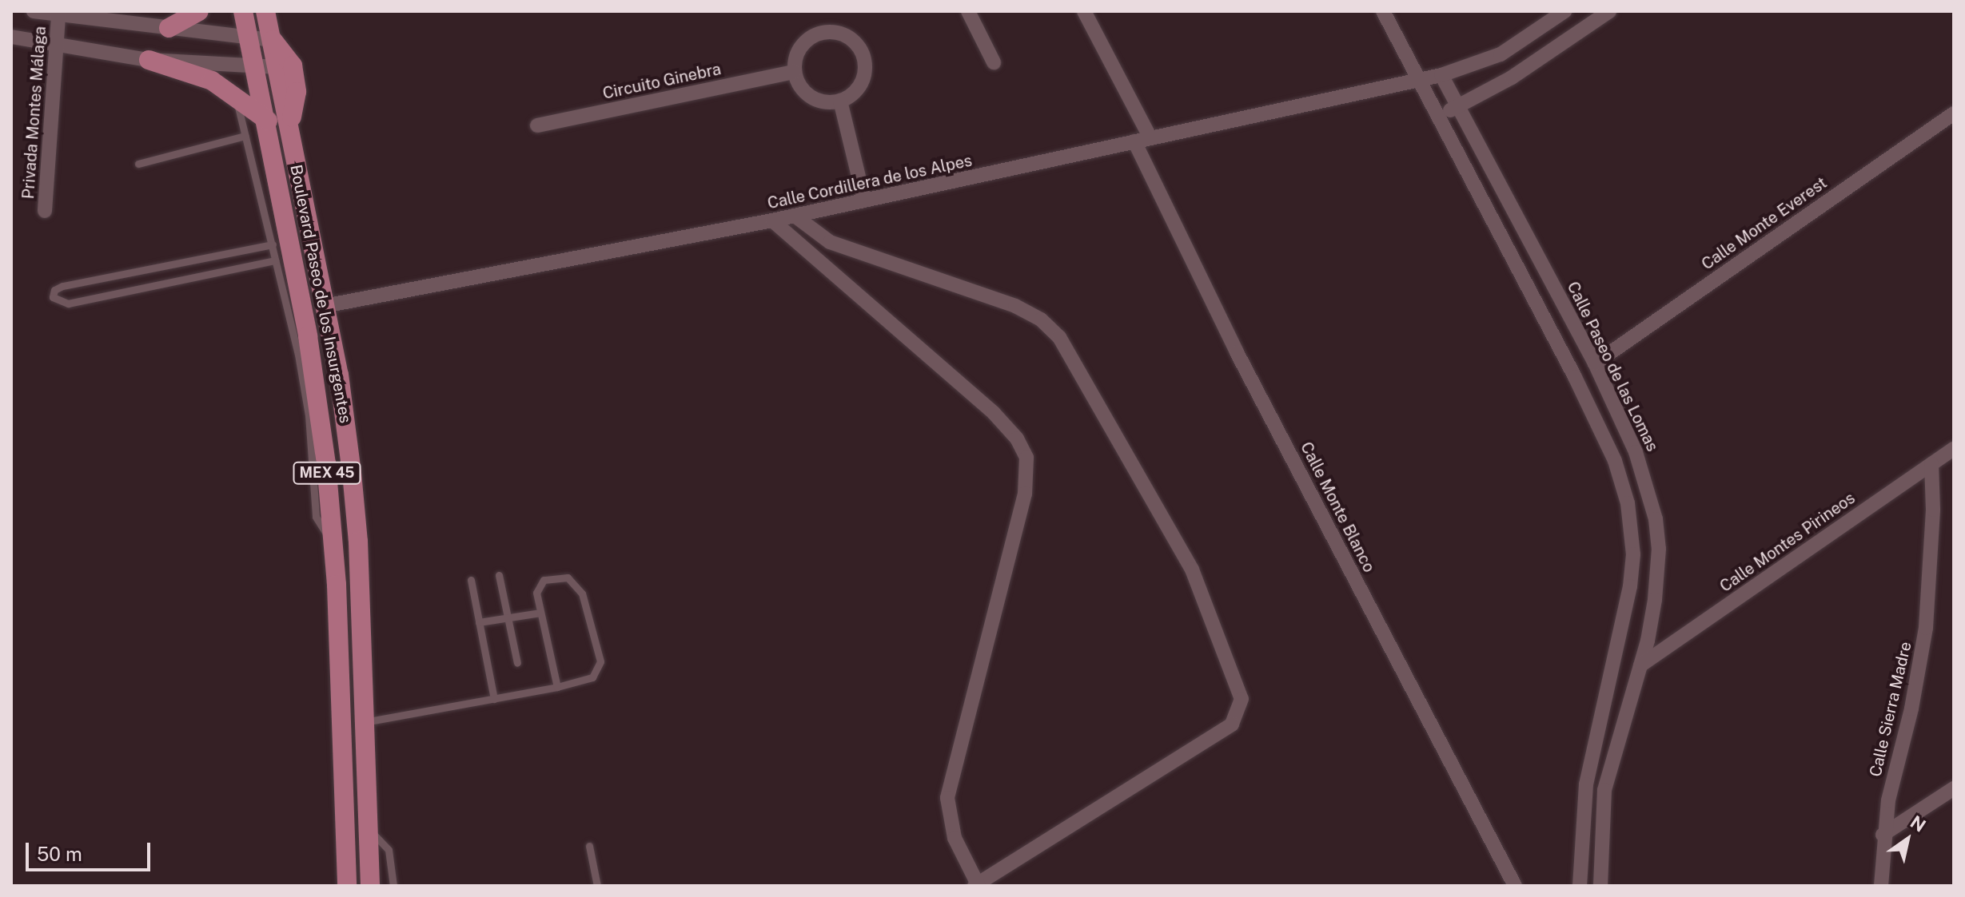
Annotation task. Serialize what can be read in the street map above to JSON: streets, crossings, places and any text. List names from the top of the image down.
{
  "streets": {
    "main road": ["Boulevard Paseo de los Insurgentes", "MEX 45"],
    "street": [
      "Circuito Ginebra",
      "Privada Montes Málaga",
      "Calle Cordillera de los Alpes",
      "Calle Monte Everest",
      "Calle Paseo de las Lomas",
      "Calle Monte Blanco",
      "Calle Montes Pirineos",
      "Calle Sierra Madre"
    ]
  },
  "crossings": [
    ["Calle Cordillera de los Alpes", "Boulevard Paseo de los Insurgentes"],
    ["Calle Cordillera de los Alpes", "Calle Monte Blanco"],
    ["Calle Monte Everest", "Calle Paseo de las Lomas"],
    ["Calle Paseo de las Lomas", "Calle Montes Pirineos"],
    ["Calle Montes Pirineos", "Calle Sierra Madre"]
  ],
  "scale_bar": "50 m",
  "north": "top right"
}
